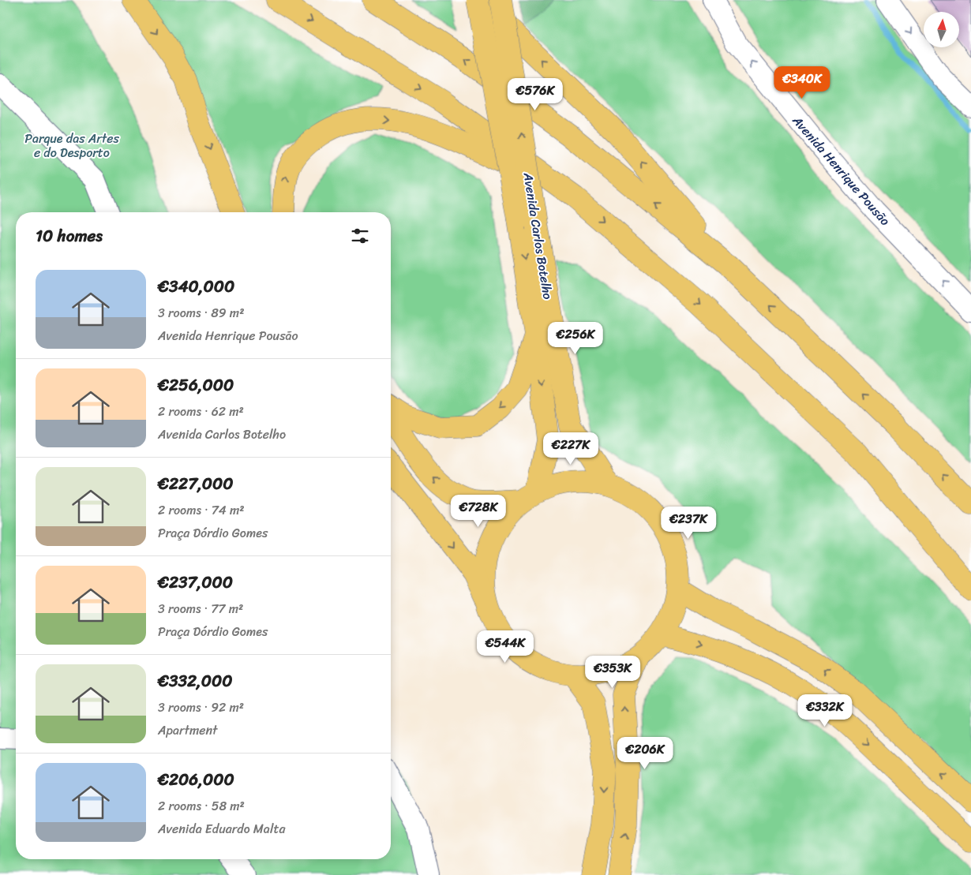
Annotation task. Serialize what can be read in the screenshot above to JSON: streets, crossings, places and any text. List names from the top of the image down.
{
  "streets": {
    "main road": ["Avenida Carlos Botelho"],
    "street": ["Avenida Henrique Pousão"]
  },
  "parks": ["Parque das Artes e do Desporto"],
  "north": "top",
  "page": {
    "price": [
      "€340K",
      "€576K",
      "€256K",
      "€227K",
      "€728K",
      "€237K",
      "€544K",
      "€353K",
      "€332K",
      "€206K"
    ],
    "heading": "10 homes",
    "list": [
      {
        "name": "€340,000",
        "note": "3 rooms · 89 m² · Avenida Henrique Pousão"
      },
      {
        "name": "€256,000",
        "note": "2 rooms · 62 m² · Avenida Carlos Botelho"
      },
      {
        "name": "€227,000",
        "note": "2 rooms · 74 m² · Praça Dórdio Gomes"
      },
      {
        "name": "€237,000",
        "note": "3 rooms · 77 m² · Praça Dórdio Gomes"
      },
      {
        "name": "€332,000",
        "note": "3 rooms · 92 m² · Apartment"
      },
      {
        "name": "€206,000",
        "note": "2 rooms · 58 m² · Avenida Eduardo Malta"
      }
    ]
  }
}
